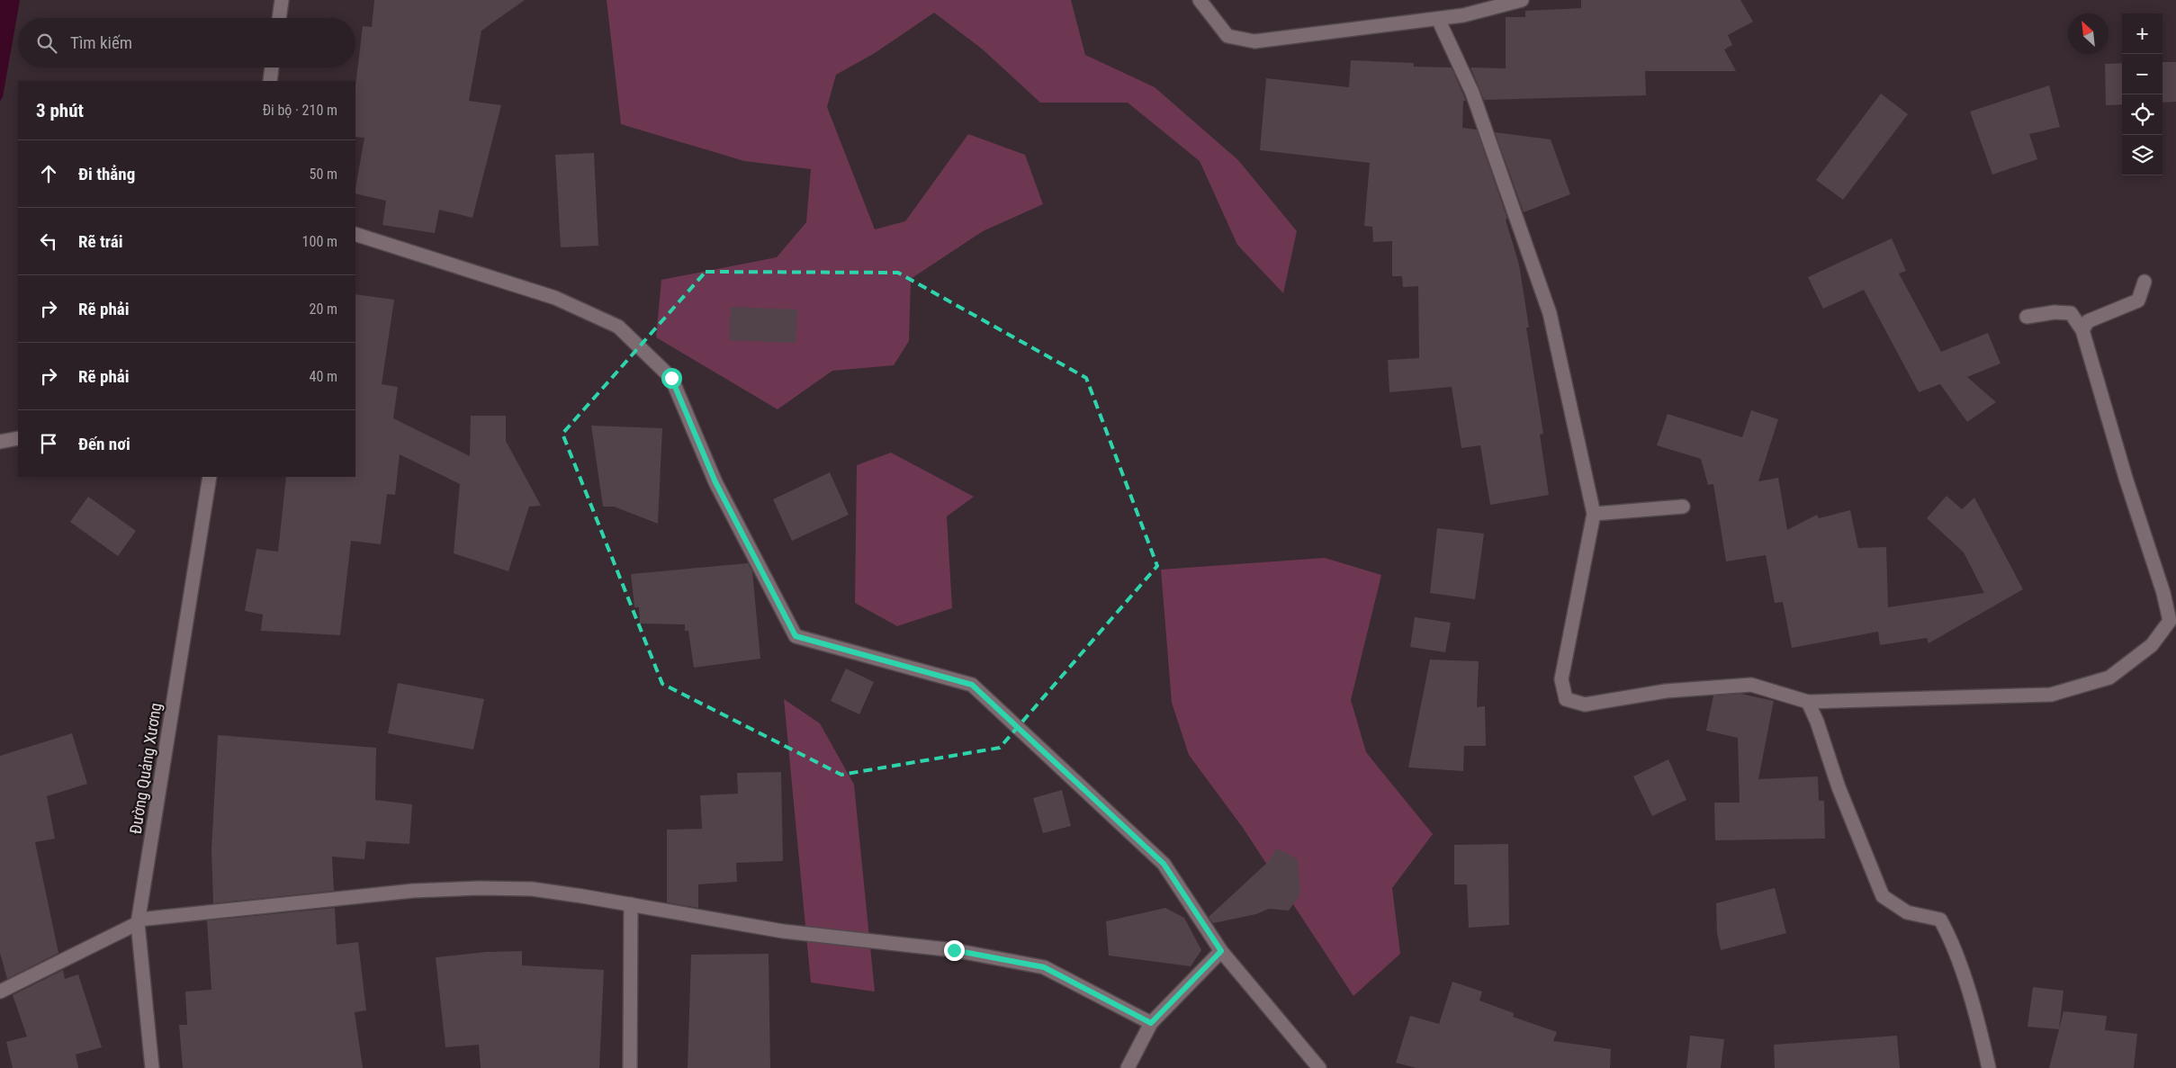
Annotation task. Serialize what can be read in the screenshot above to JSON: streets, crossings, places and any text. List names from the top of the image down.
{
  "streets": {
    "street": ["Đường Quảng Xương"]
  },
  "north": "top left",
  "page": {
    "map_buttons": ["+", "−"],
    "search": "Tìm kiếm",
    "heading": ["3 phút", "Đi bộ · 210 m"],
    "list": [
      ["Đi thẳng", "50 m"],
      ["Rẽ trái", "100 m"],
      ["Rẽ phải", "20 m"],
      ["Rẽ phải", "40 m"],
      "Đến nơi"
    ]
  }
}
